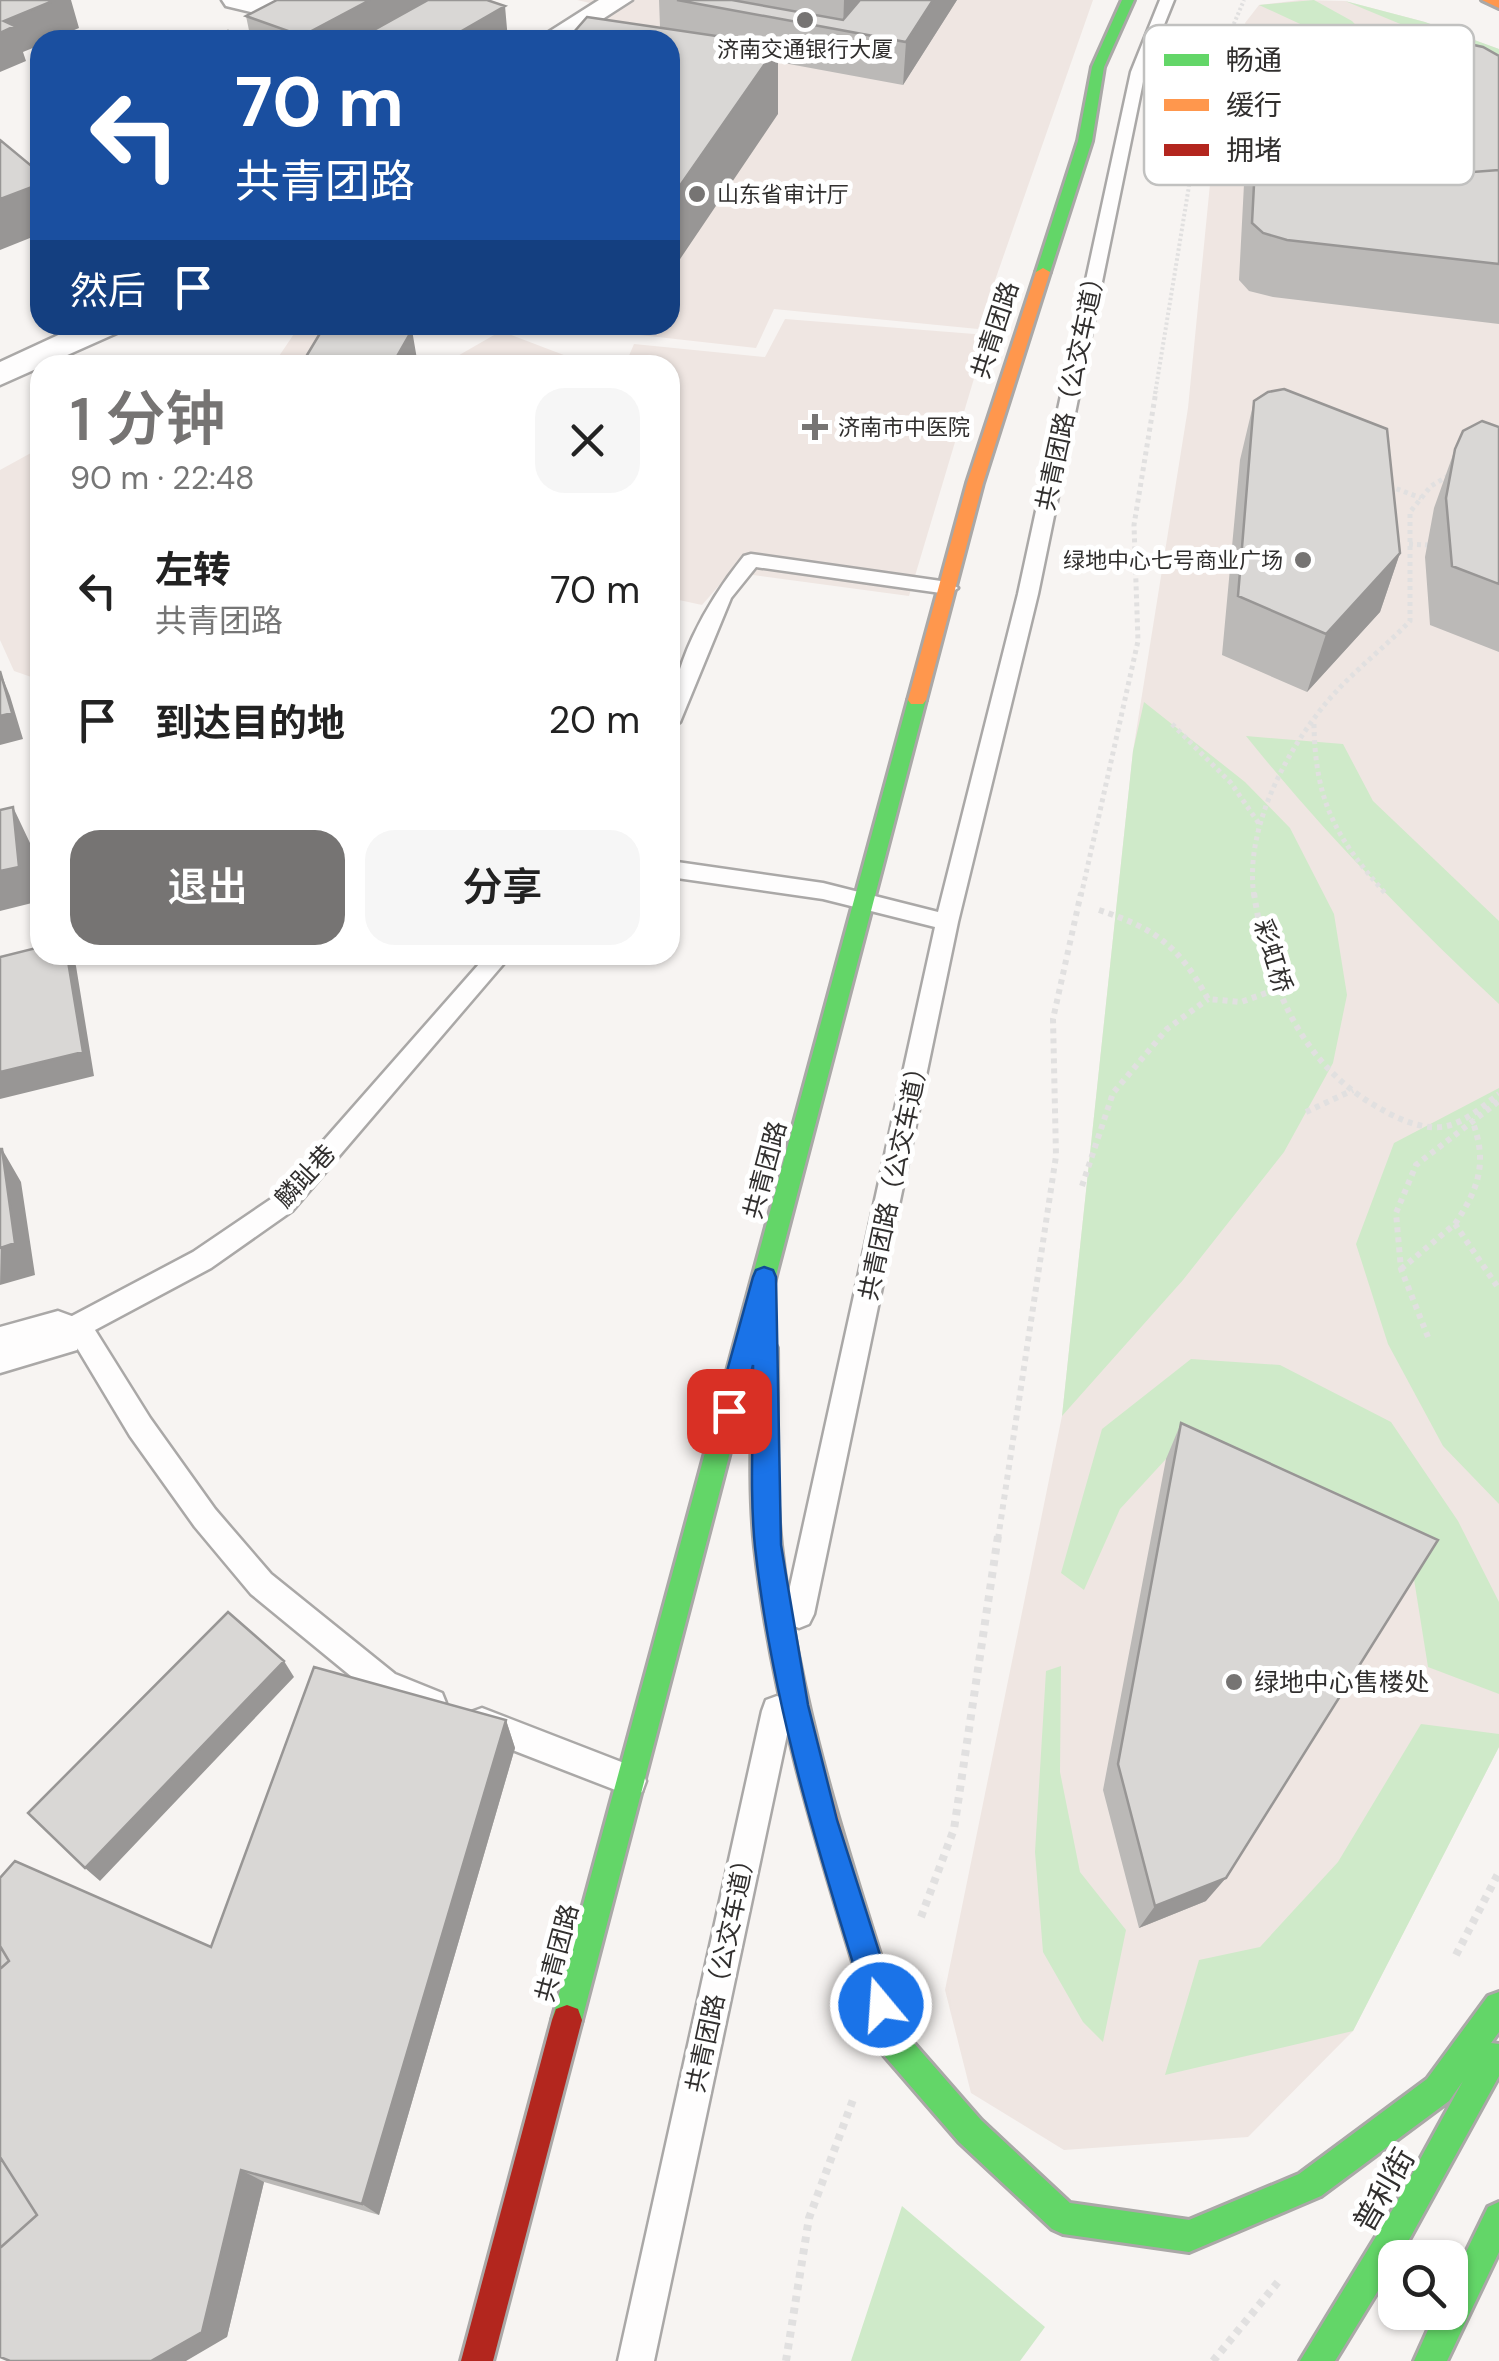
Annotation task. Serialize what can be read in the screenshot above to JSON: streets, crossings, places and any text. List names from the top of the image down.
{
  "streets": {
    "main road": ["共青团路", "普利街"],
    "lane": ["共青团路（公交车道）", "麟趾巷"],
    "path": ["彩虹桥"]
  },
  "places": {
    "other": [
      "济南交通银行大厦",
      "山东省审计厅",
      "绿地中心七号商业广场",
      "绿地中心售楼处"
    ],
    "health": ["济南市中医院"]
  },
  "legend": ["畅通", "缓行", "拥堵"],
  "page": {
    "turn": ["70 m", "共青团路"],
    "then": "然后",
    "heading": ["1 分钟", "90 m · 22:48"],
    "list": [
      {
        "name": "左转",
        "note": "共青团路",
        "value": "70 m"
      },
      {
        "name": "到达目的地",
        "value": "20 m"
      }
    ],
    "buttons": ["退出", "分享"]
  }
}
